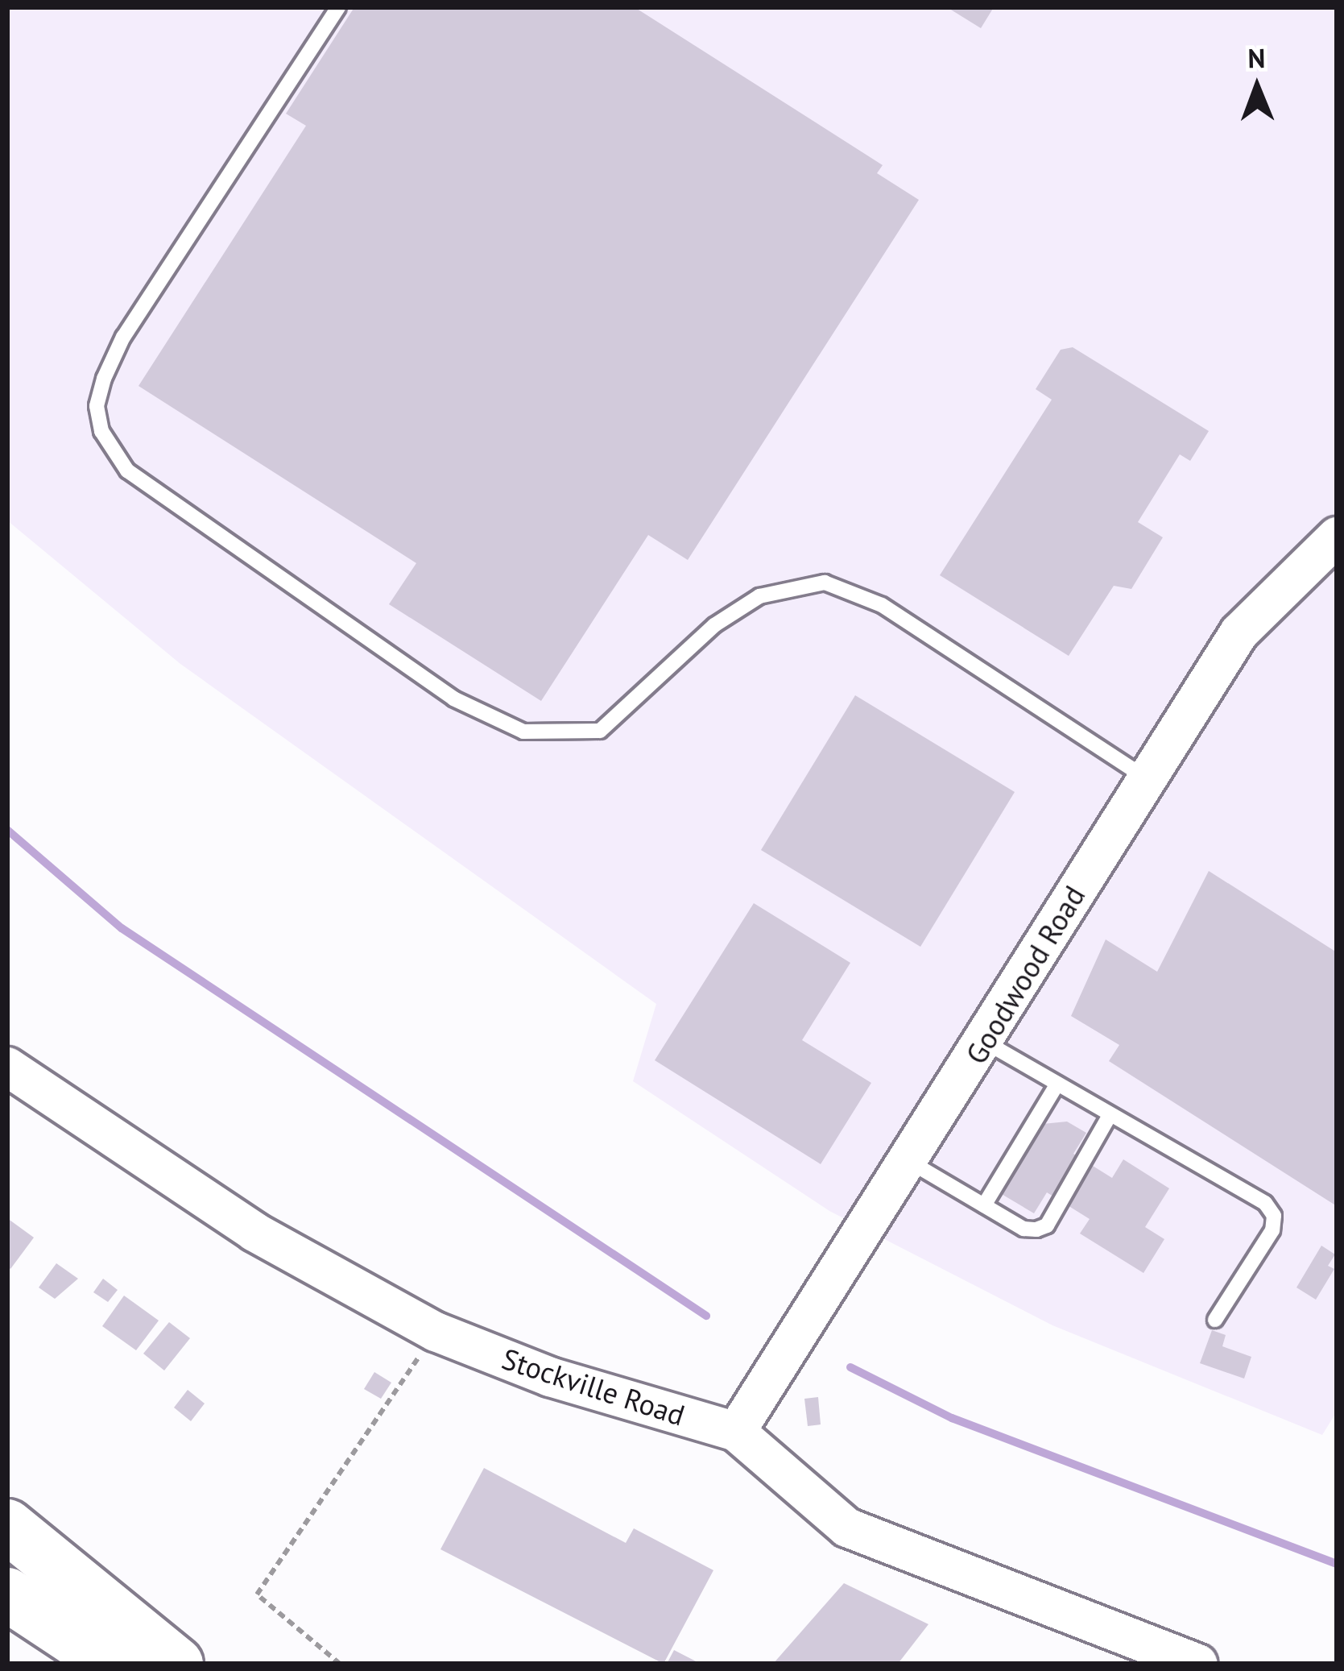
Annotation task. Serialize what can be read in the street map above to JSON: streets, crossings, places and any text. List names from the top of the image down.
{
  "streets": {
    "street": ["Goodwood Road", "Stockville Road"]
  },
  "crossings": [
    ["Goodwood Road", "Stockville Road"]
  ],
  "north": "top"
}
